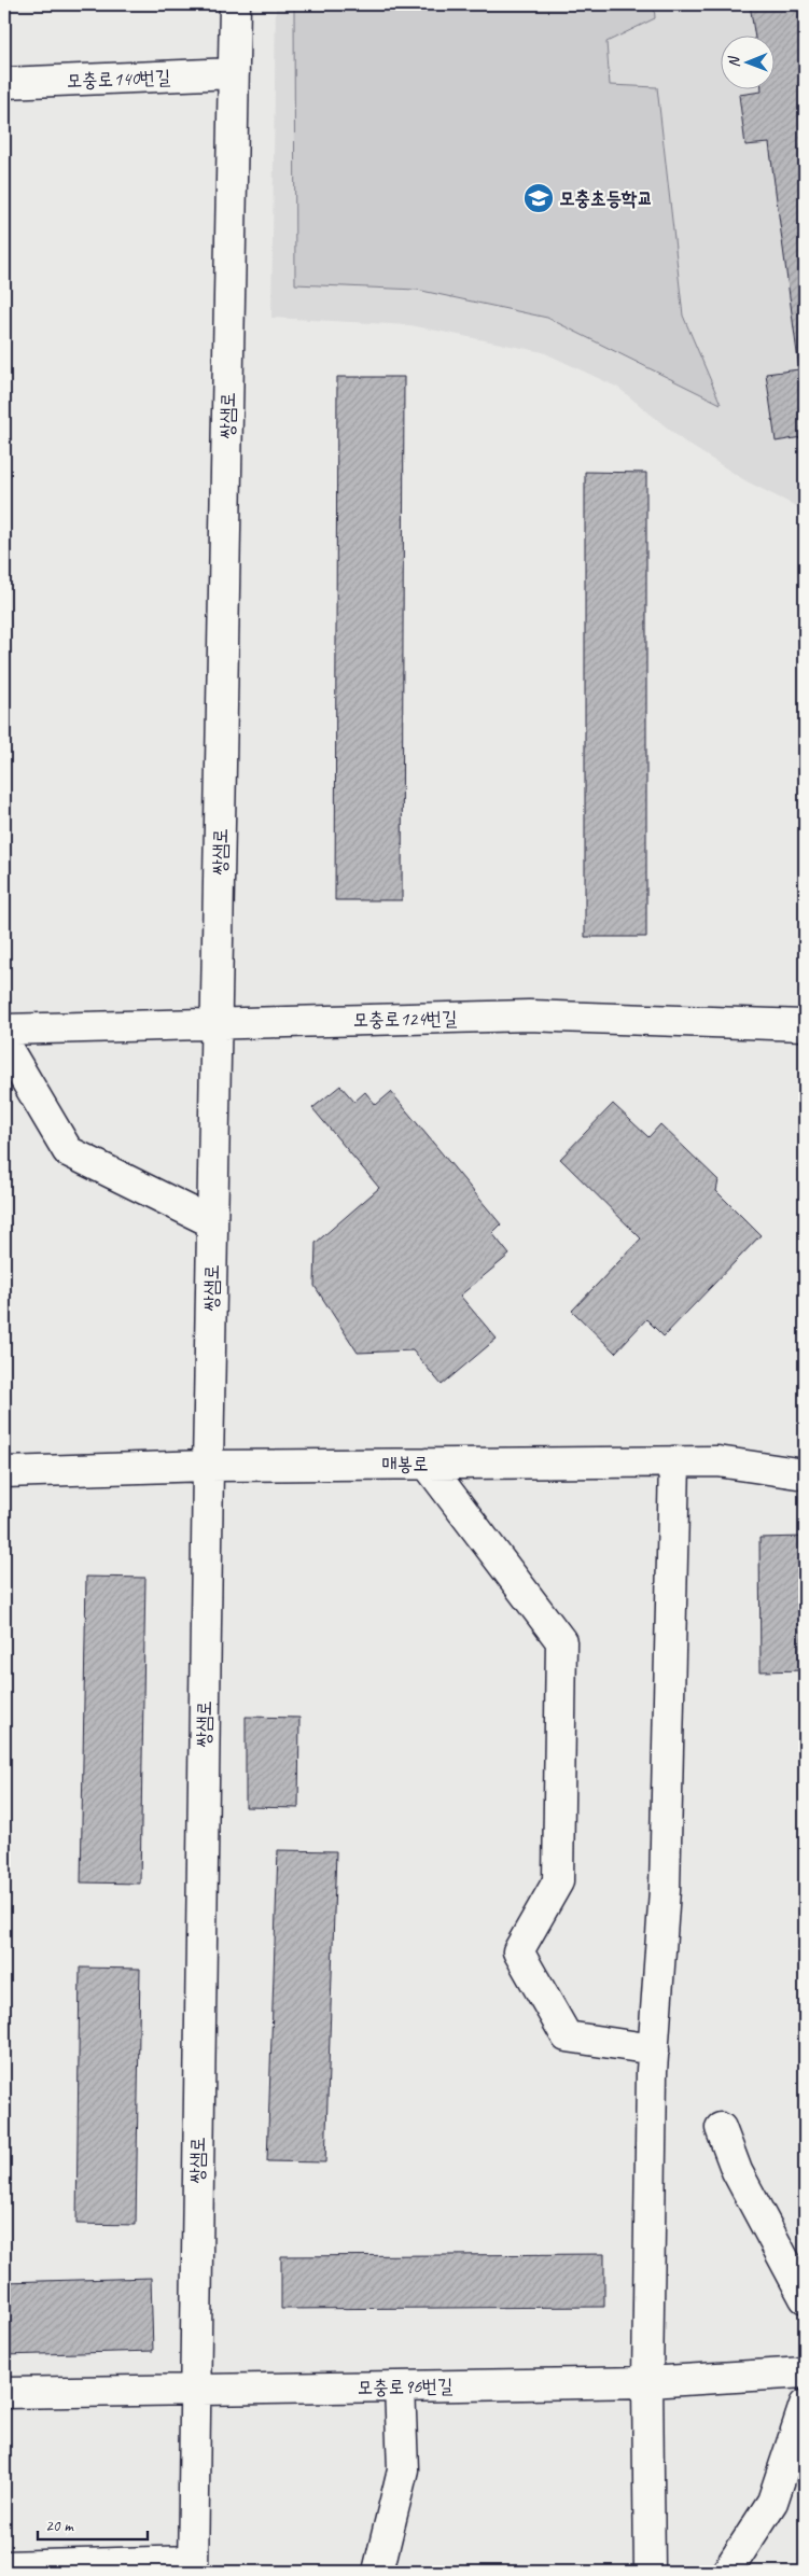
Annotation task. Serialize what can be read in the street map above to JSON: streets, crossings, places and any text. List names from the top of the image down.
{
  "streets": {
    "street": [
      "모충로140번길",
      "쌍샘로",
      "모충로124번길",
      "매봉로",
      "모충로96번길"
    ]
  },
  "crossings": [
    ["모충로140번길", "쌍샘로"],
    ["쌍샘로", "모충로124번길"],
    ["쌍샘로", "매봉로"],
    ["쌍샘로", "모충로96번길"]
  ],
  "places": {
    "school or university": ["모충초등학교"]
  },
  "scale_bar": "20 m",
  "north": "left"
}
